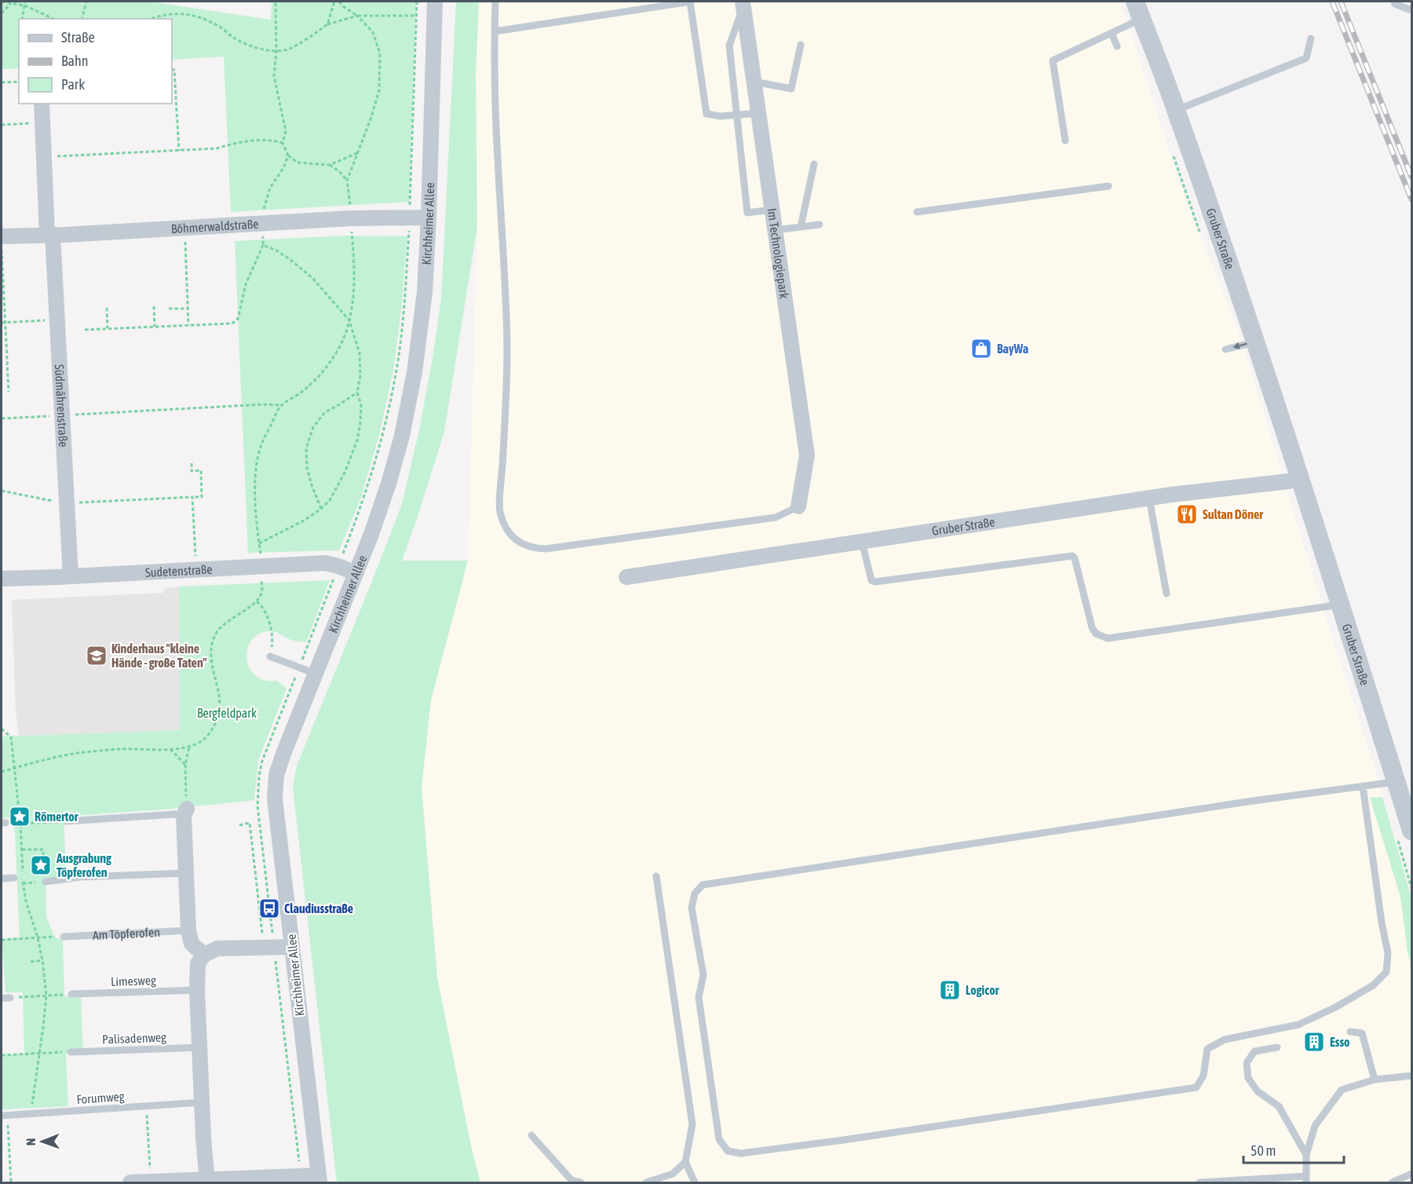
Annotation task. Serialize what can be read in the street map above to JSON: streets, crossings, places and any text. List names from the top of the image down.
{
  "streets": {
    "street": [
      "Kirchheimer Allee",
      "Böhmerwaldstraße",
      "Gruber Straße",
      "Im Technologiepark",
      "Südmährenstraße",
      "Sudetenstraße"
    ],
    "lane": [
      "Am Töpferofen",
      "Limesweg",
      "Palisadenweg",
      "Forumweg"
    ]
  },
  "crossings": [
    ["Kirchheimer Allee", "Böhmerwaldstraße"],
    ["Kirchheimer Allee", "Sudetenstraße"],
    ["Böhmerwaldstraße", "Südmährenstraße"],
    ["Südmährenstraße", "Sudetenstraße"]
  ],
  "parks": ["Bergfeldpark"],
  "places": {
    "shop": ["BayWa"],
    "restaurant": ["Sultan Döner"],
    "school or university": ["Kinderhaus \"kleine Hände - große Taten\""],
    "place": ["Römertor", "Ausgrabung Töpferofen"],
    "bus stop": ["Claudiusstraße"],
    "building": ["Logicor", "Esso"]
  },
  "legend": ["Straße", "Bahn", "Park"],
  "scale_bar": "50 m",
  "north": "left"
}
